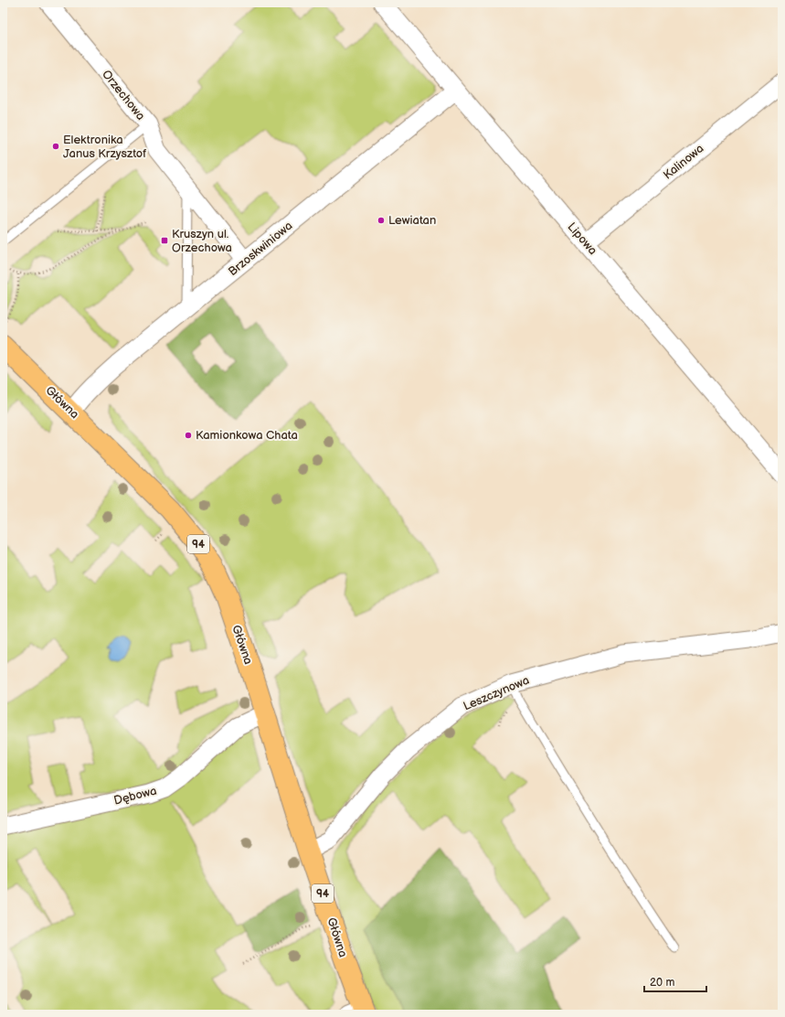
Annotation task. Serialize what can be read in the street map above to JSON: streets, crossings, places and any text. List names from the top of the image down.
{
  "streets": {
    "main road": ["Główna", "94"],
    "street": [
      "Orzechowa",
      "Kalinowa",
      "Lipowa",
      "Brzoskwiniowa",
      "Leszczynowa",
      "Dębowa"
    ]
  },
  "crossings": [
    ["Orzechowa", "Brzoskwiniowa"],
    ["Kalinowa", "Lipowa"],
    ["Lipowa", "Brzoskwiniowa"],
    ["Brzoskwiniowa", "Główna"],
    ["Główna", "Leszczynowa"],
    ["Główna", "Dębowa"]
  ],
  "places": {
    "other": ["Elektronika Janus Krzysztof", "Lewiatan", "Kamionkowa Chata"],
    "transit": ["Kruszyn ul. Orzechowa"]
  },
  "scale_bar": "20 m"
}
